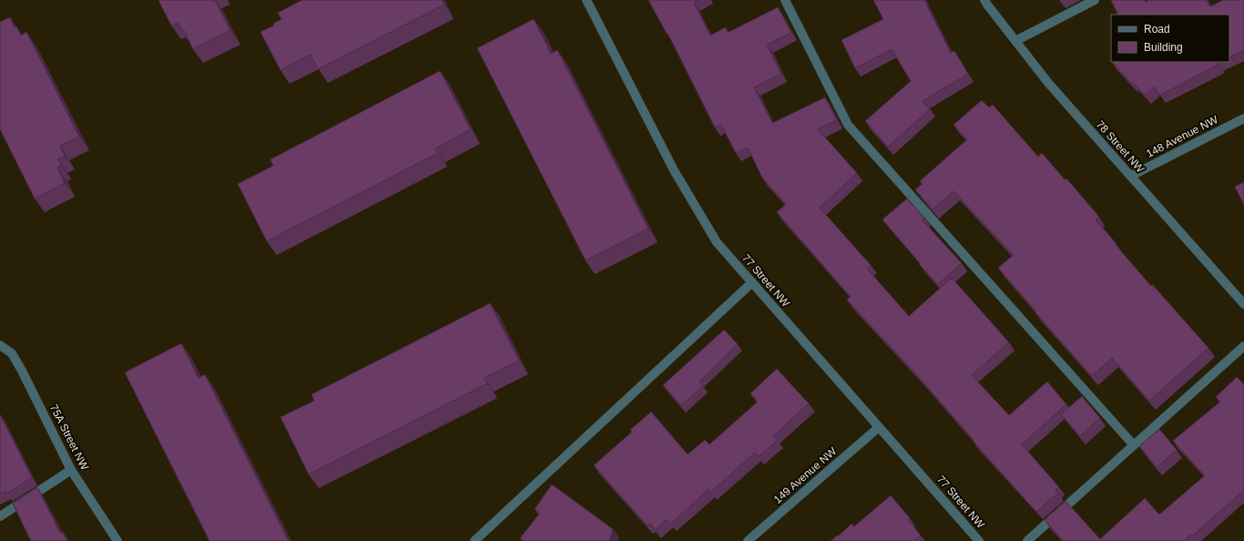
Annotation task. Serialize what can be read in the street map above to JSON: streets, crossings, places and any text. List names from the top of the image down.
{
  "streets": {
    "street": [
      "148 Avenue NW",
      "78 Street NW",
      "77 Street NW",
      "75A Street NW",
      "149 Avenue NW"
    ]
  },
  "crossings": [
    ["148 Avenue NW", "78 Street NW"],
    ["77 Street NW", "149 Avenue NW"]
  ],
  "legend": ["Road", "Building"]
}
